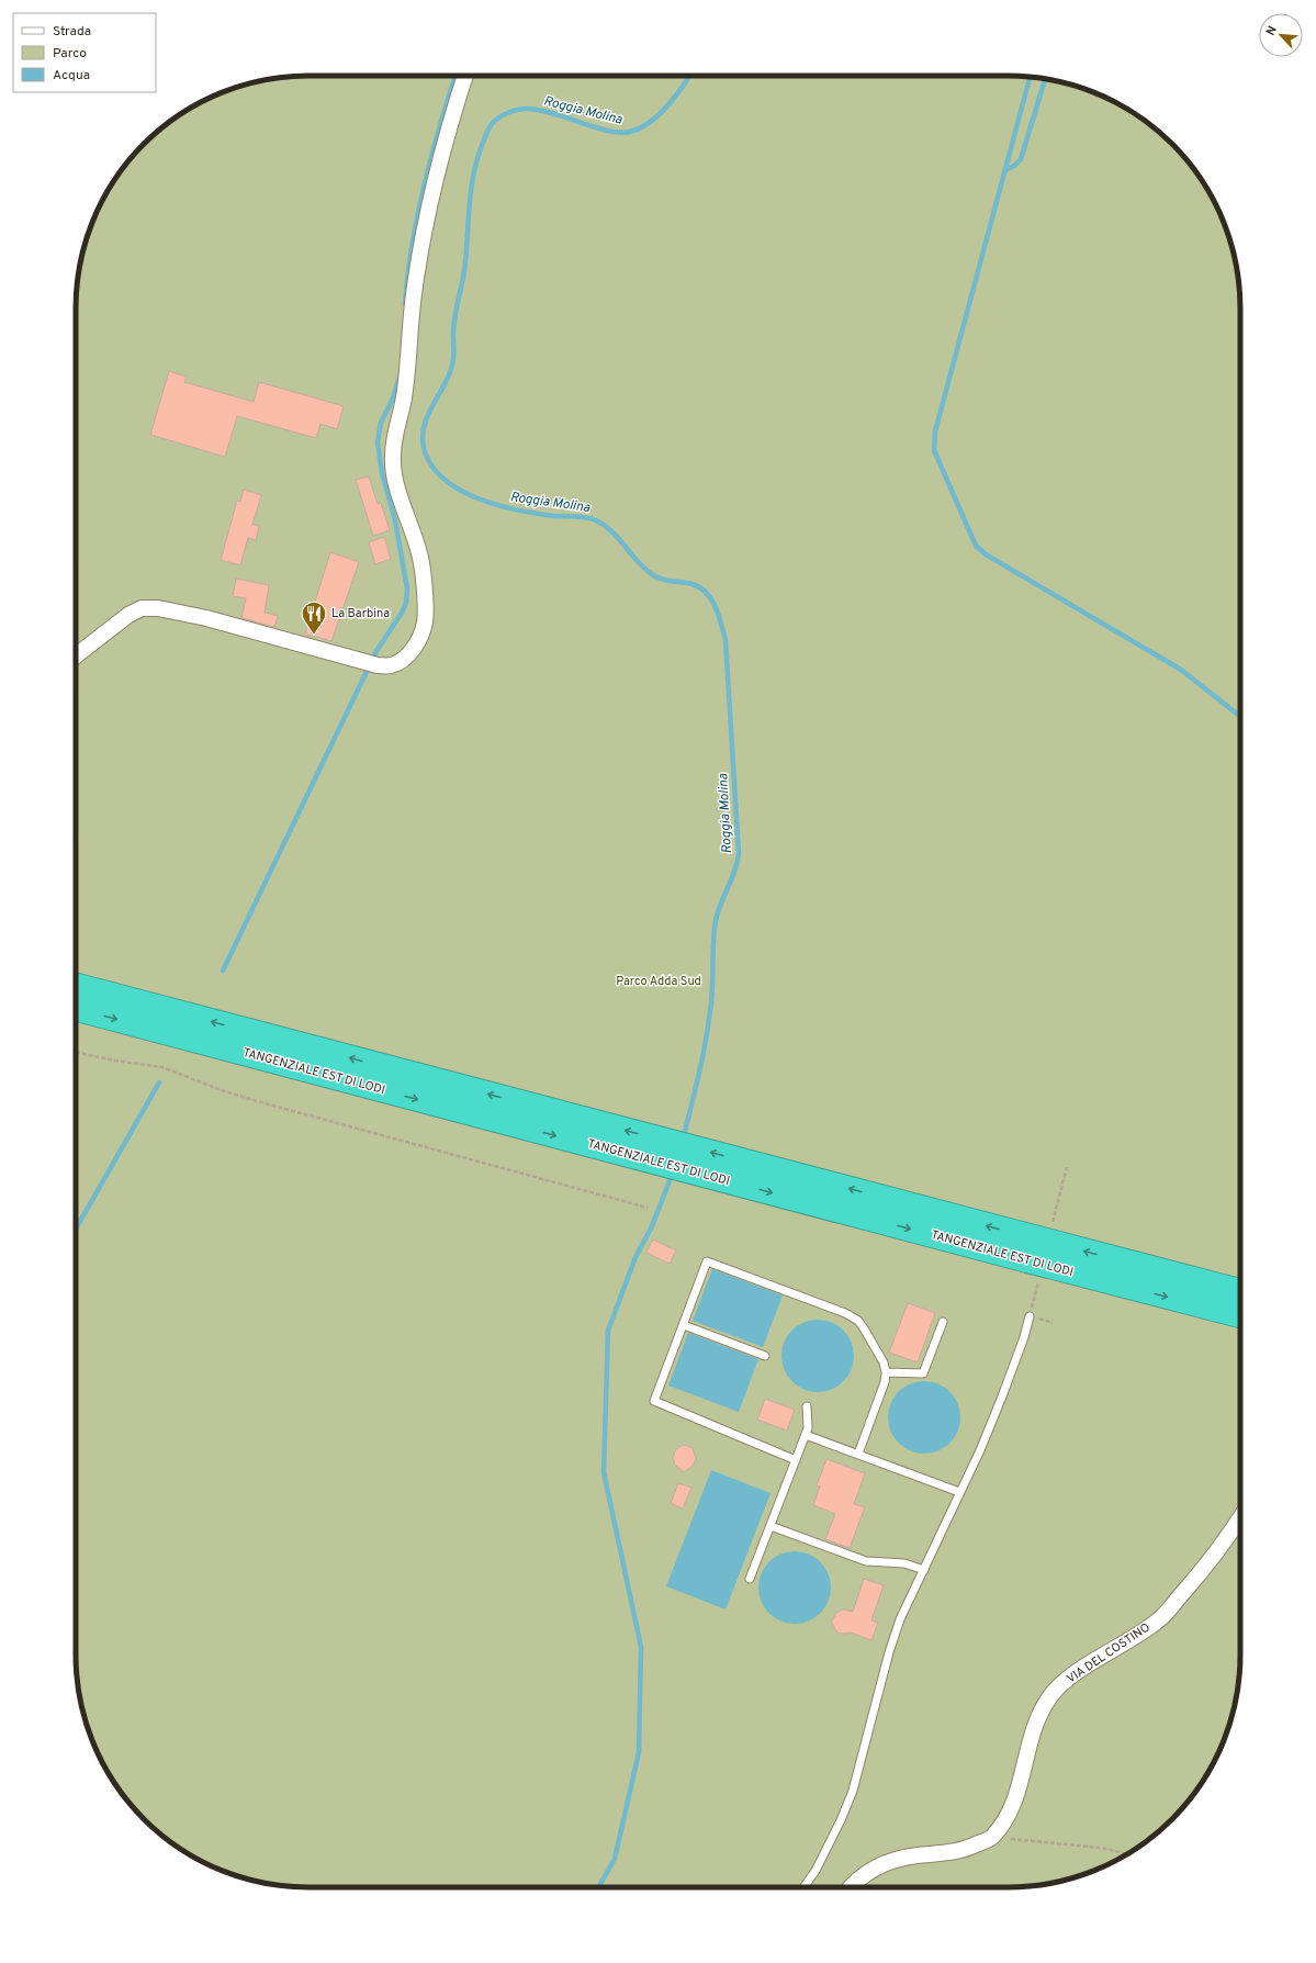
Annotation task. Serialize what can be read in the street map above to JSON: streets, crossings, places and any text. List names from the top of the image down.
{
  "streets": {
    "highway": ["TANGENZIALE EST DI LODI"],
    "street": ["VIA DEL COSTINO"]
  },
  "water": ["Roggia Molina"],
  "parks": ["Parco Adda Sud"],
  "places": {
    "restaurant": ["La Barbina"]
  },
  "legend": ["Strada", "Parco", "Acqua"],
  "north": "top left"
}
